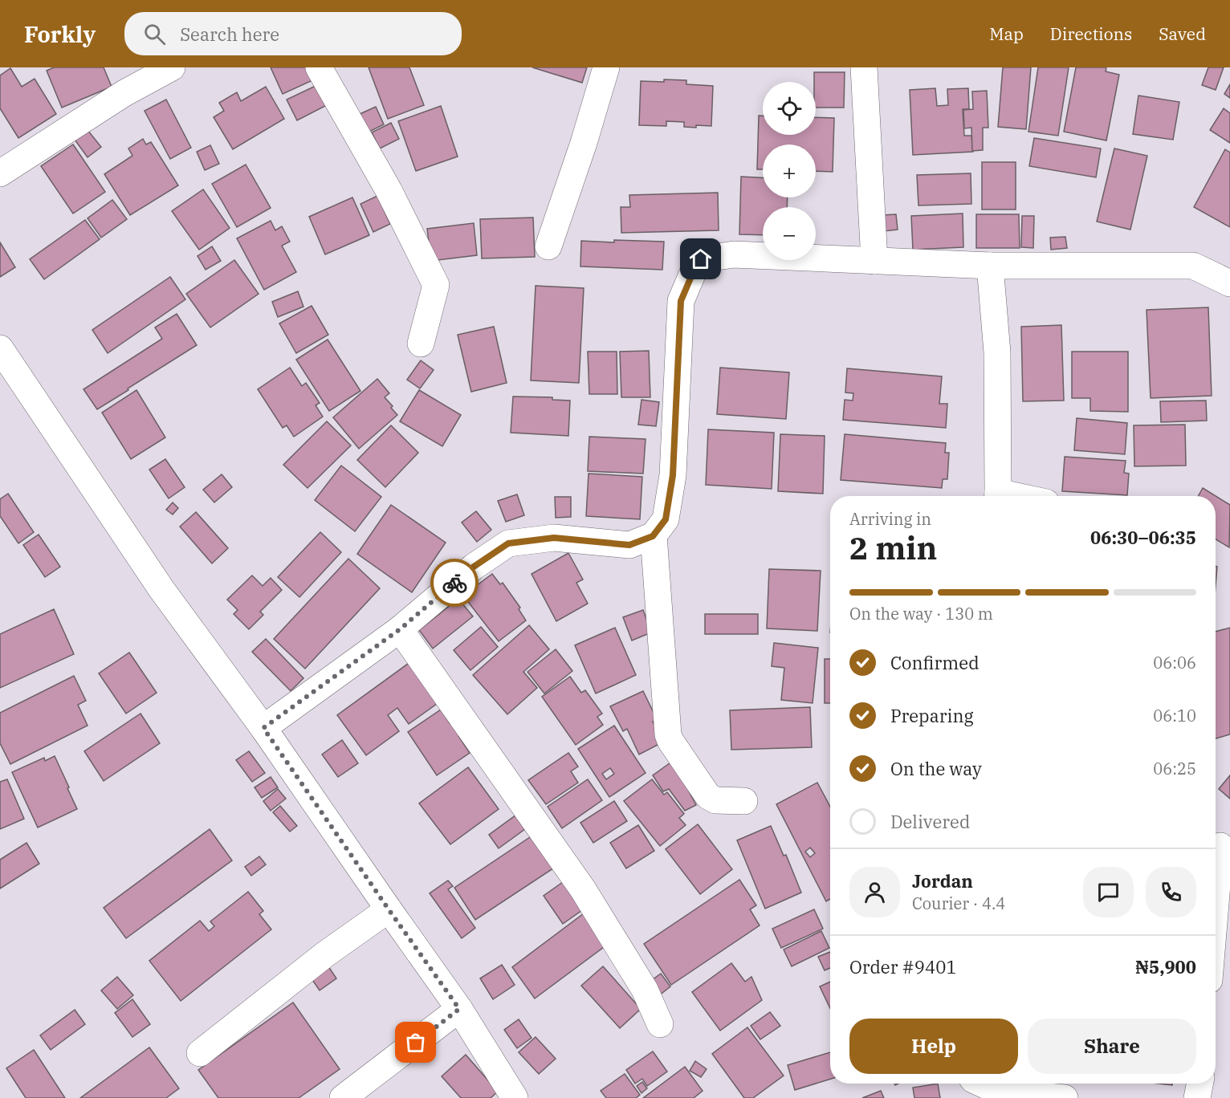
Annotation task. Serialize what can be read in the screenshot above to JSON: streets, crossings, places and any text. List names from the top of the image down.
{
  "page": {
    "header": "Forkly",
    "search": "Search here",
    "nav": ["Map", "Directions", "Saved"],
    "map_buttons": ["+", "−"],
    "heading": ["2 min", "Arriving in", "06:30–06:35"],
    "panel": [
      "Jordan",
      "Courier · 4.4",
      "Order #9401",
      "₦5,900"
    ],
    "bar": "On the way · 130 m",
    "list": [
      ["Confirmed", "06:06"],
      ["Preparing", "06:10"],
      ["On the way", "06:25"],
      "Delivered"
    ],
    "buttons": ["Help", "Share"]
  }
}
